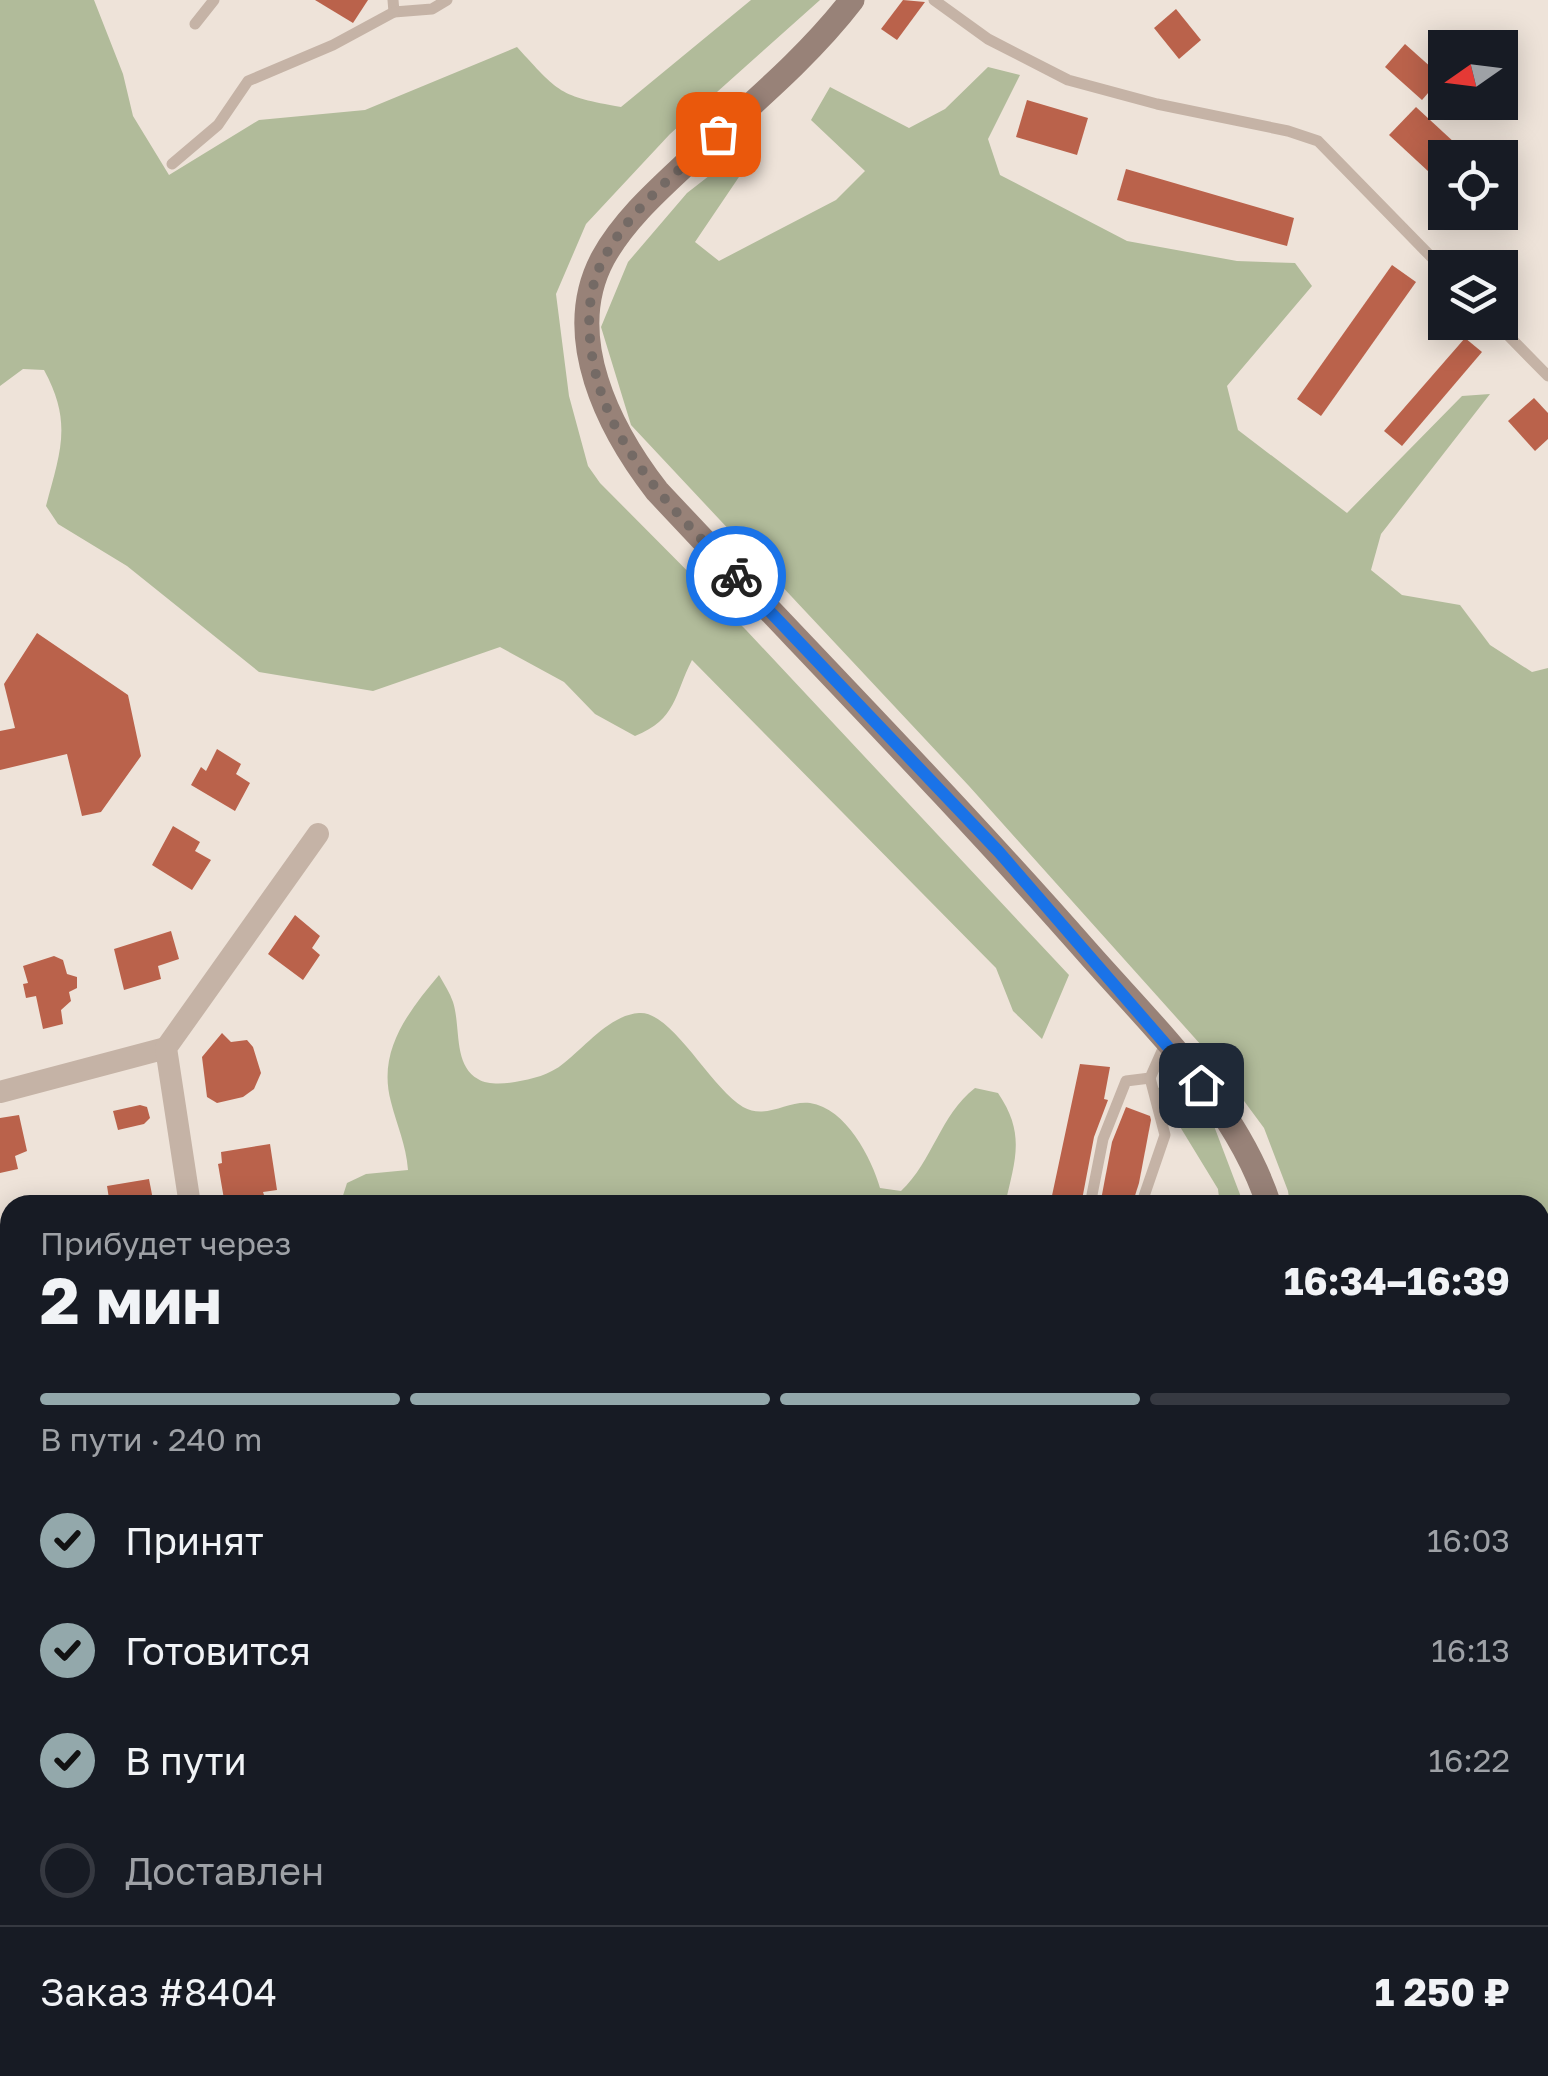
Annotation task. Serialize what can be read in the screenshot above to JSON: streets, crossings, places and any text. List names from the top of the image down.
{
  "north": "left",
  "page": {
    "heading": ["2 мин", "Прибудет через", "16:34–16:39"],
    "panel": ["Заказ #8404", "1 250 ₽"],
    "bar": "В пути · 240 m",
    "list": [
      ["Принят", "16:03"],
      ["Готовится", "16:13"],
      ["В пути", "16:22"],
      "Доставлен"
    ]
  }
}
